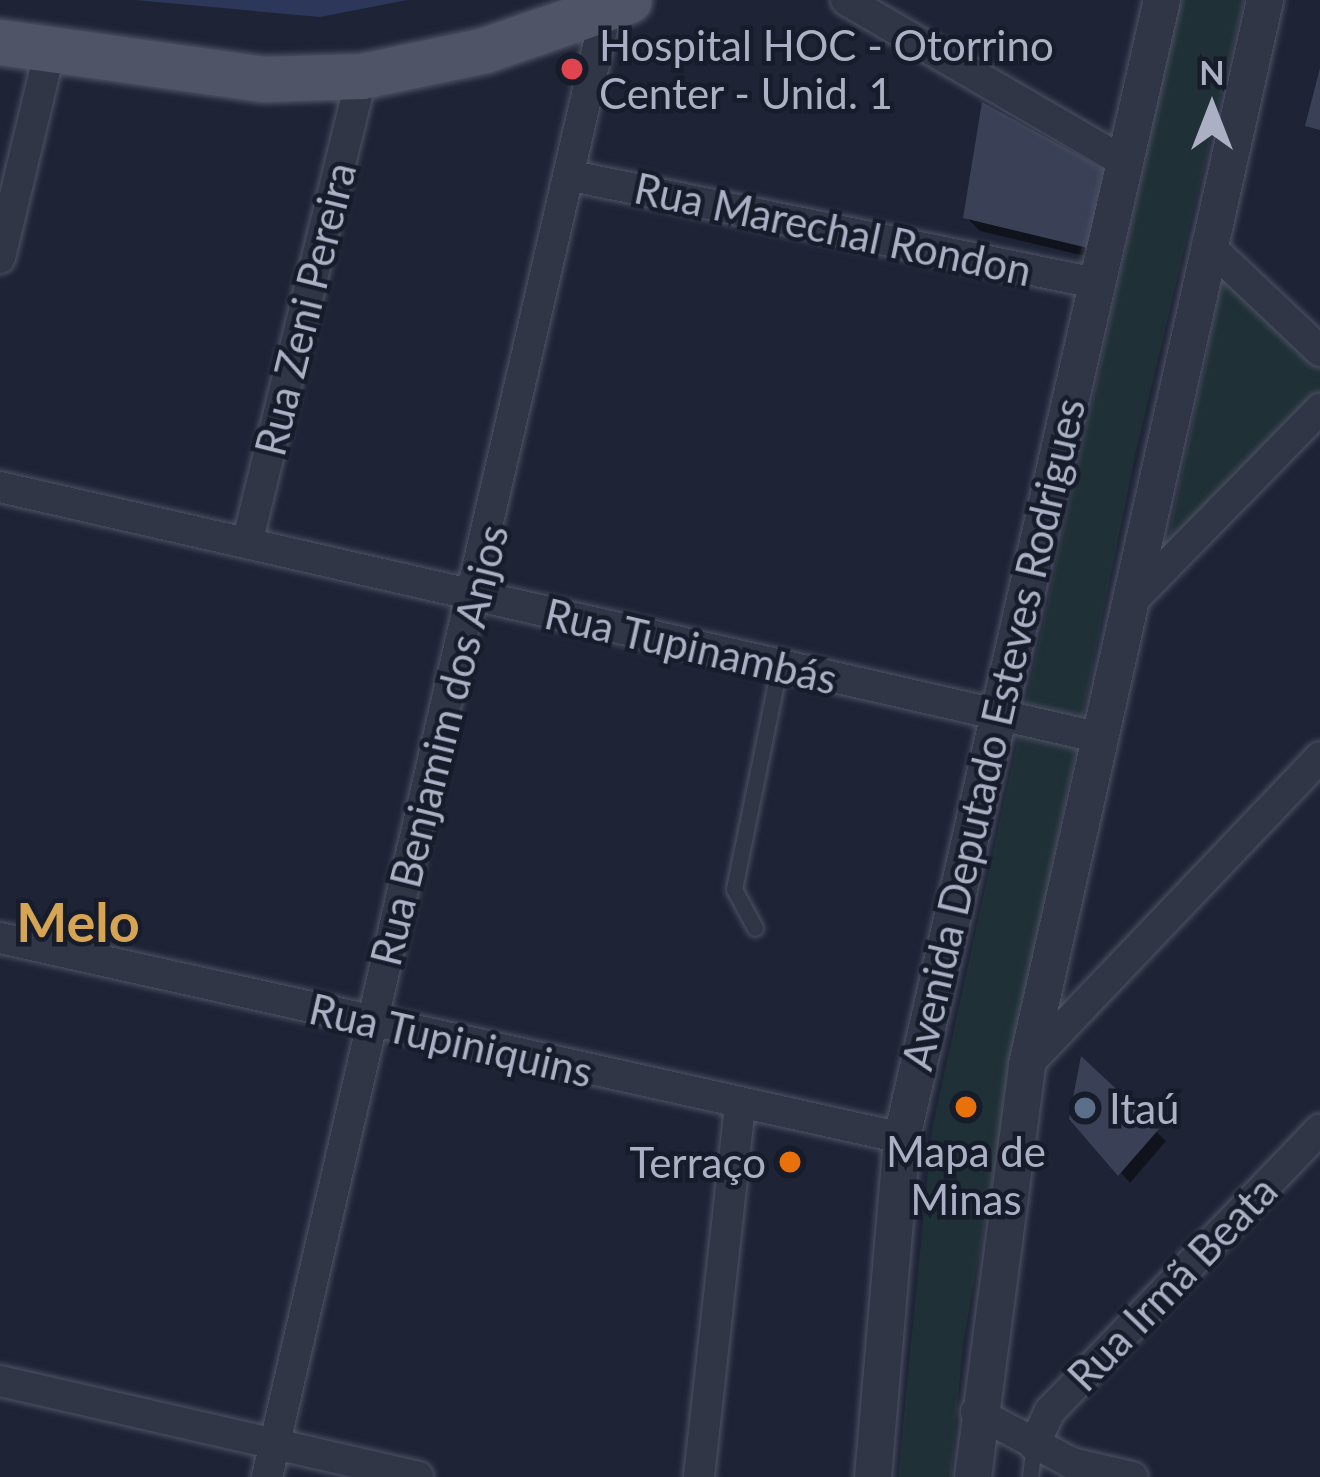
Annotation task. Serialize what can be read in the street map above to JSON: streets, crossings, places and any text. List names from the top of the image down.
{
  "streets": {
    "street": [
      "Rua Marechal Rondon",
      "Rua Zeni Pereira",
      "Rua Tupinambás",
      "Avenida Deputado Esteves Rodrigues",
      "Rua Benjamim dos Anjos",
      "Rua Tupiniquins",
      "Rua Irmã Beata"
    ]
  },
  "crossings": [
    ["Rua Marechal Rondon", "Avenida Deputado Esteves Rodrigues"],
    ["Rua Marechal Rondon", "Rua Benjamim dos Anjos"],
    ["Rua Zeni Pereira", "Rua Tupinambás"],
    ["Rua Tupinambás", "Avenida Deputado Esteves Rodrigues"],
    ["Rua Tupinambás", "Rua Benjamim dos Anjos"],
    ["Avenida Deputado Esteves Rodrigues", "Rua Tupiniquins"],
    ["Rua Benjamim dos Anjos", "Rua Tupiniquins"]
  ],
  "districts": ["Melo"],
  "places": [
    "Hospital HOC - Otorrino Center - Unid. 1",
    "Mapa de Minas",
    "Itaú",
    "Terraço"
  ],
  "north": "top"
}
